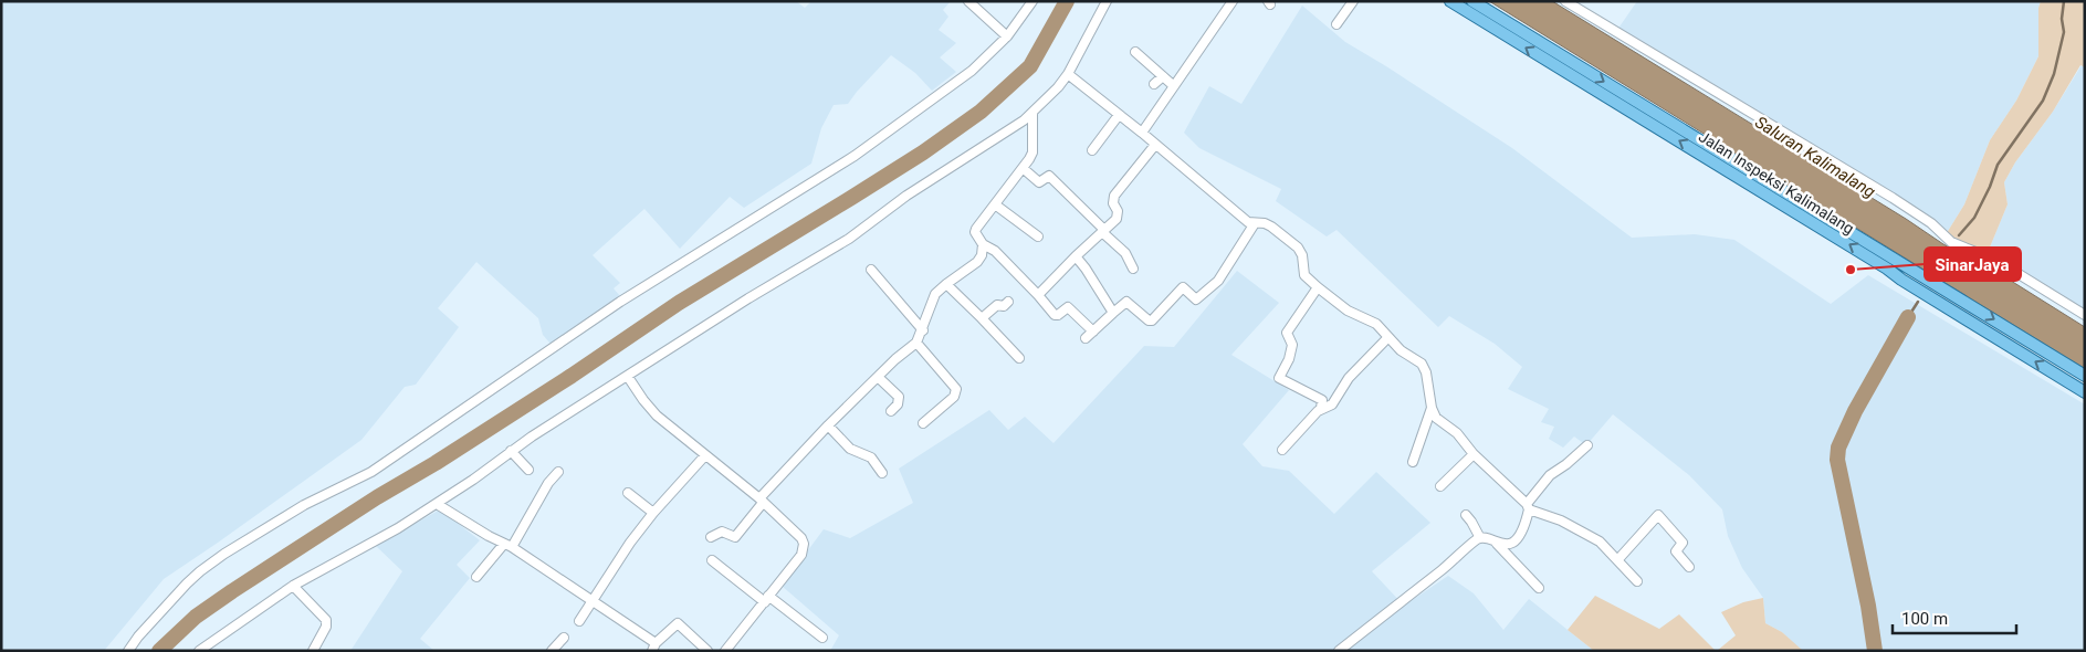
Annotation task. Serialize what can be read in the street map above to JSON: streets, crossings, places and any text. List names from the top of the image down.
{
  "streets": {
    "main road": ["Jalan Inspeksi Kalimalang"]
  },
  "water": ["Saluran Kalimalang"],
  "places": ["SinarJaya"],
  "scale_bar": "100 m"
}
